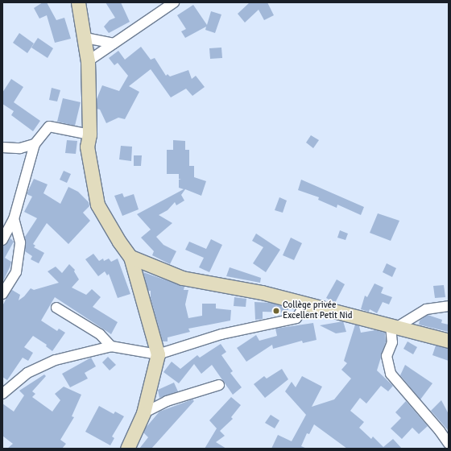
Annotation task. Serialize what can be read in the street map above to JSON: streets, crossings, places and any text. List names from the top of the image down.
{
  "places": ["Collège privée Excellent Petit Nid"]
}
